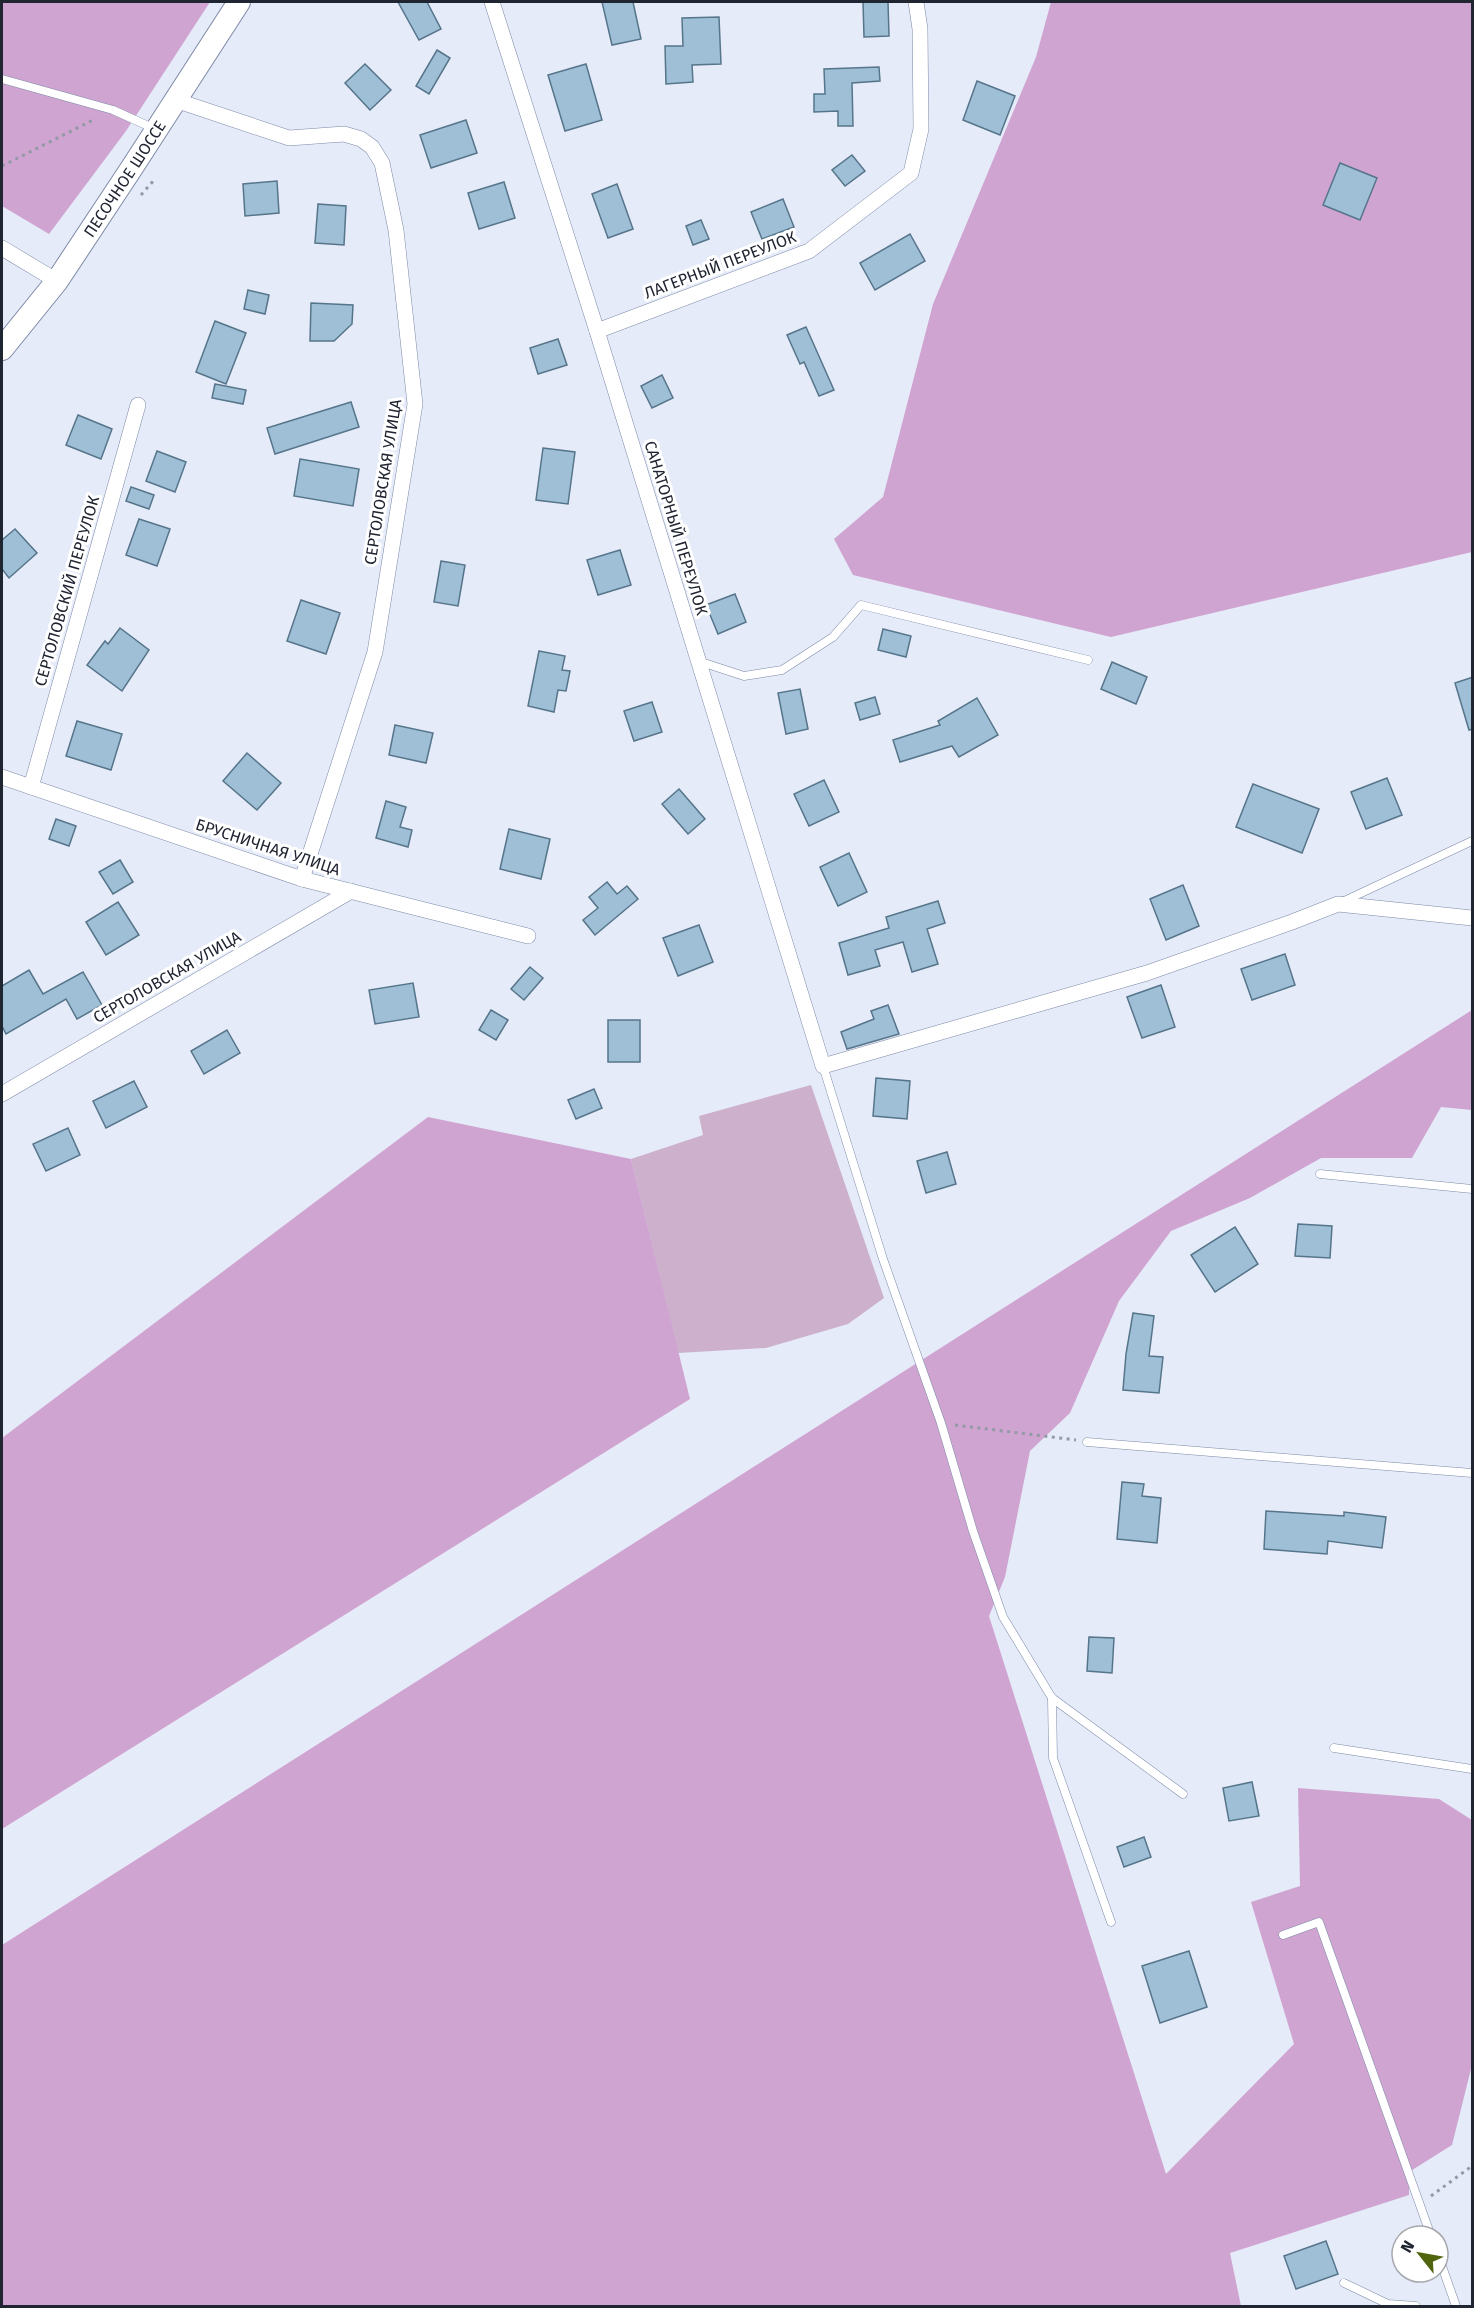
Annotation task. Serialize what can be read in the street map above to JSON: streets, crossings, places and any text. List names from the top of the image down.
{
  "streets": {
    "main road": ["ПЕСОЧНОЕ ШОССЕ"],
    "street": [
      "ЛАГЕРНЫЙ ПЕРЕУЛОК",
      "СЕРТОЛОВСКАЯ УЛИЦА",
      "САНАТОРНЫЙ ПЕРЕУЛОК",
      "СЕРТОЛОВСКИЙ ПЕРЕУЛОК",
      "БРУСНИЧНАЯ УЛИЦА"
    ]
  },
  "crossings": [
    ["ПЕСОЧНОЕ ШОССЕ", "СЕРТОЛОВСКАЯ УЛИЦА"],
    ["ЛАГЕРНЫЙ ПЕРЕУЛОК", "САНАТОРНЫЙ ПЕРЕУЛОК"],
    ["СЕРТОЛОВСКАЯ УЛИЦА", "БРУСНИЧНАЯ УЛИЦА"],
    ["СЕРТОЛОВСКИЙ ПЕРЕУЛОК", "БРУСНИЧНАЯ УЛИЦА"]
  ],
  "north": "top left"
}
